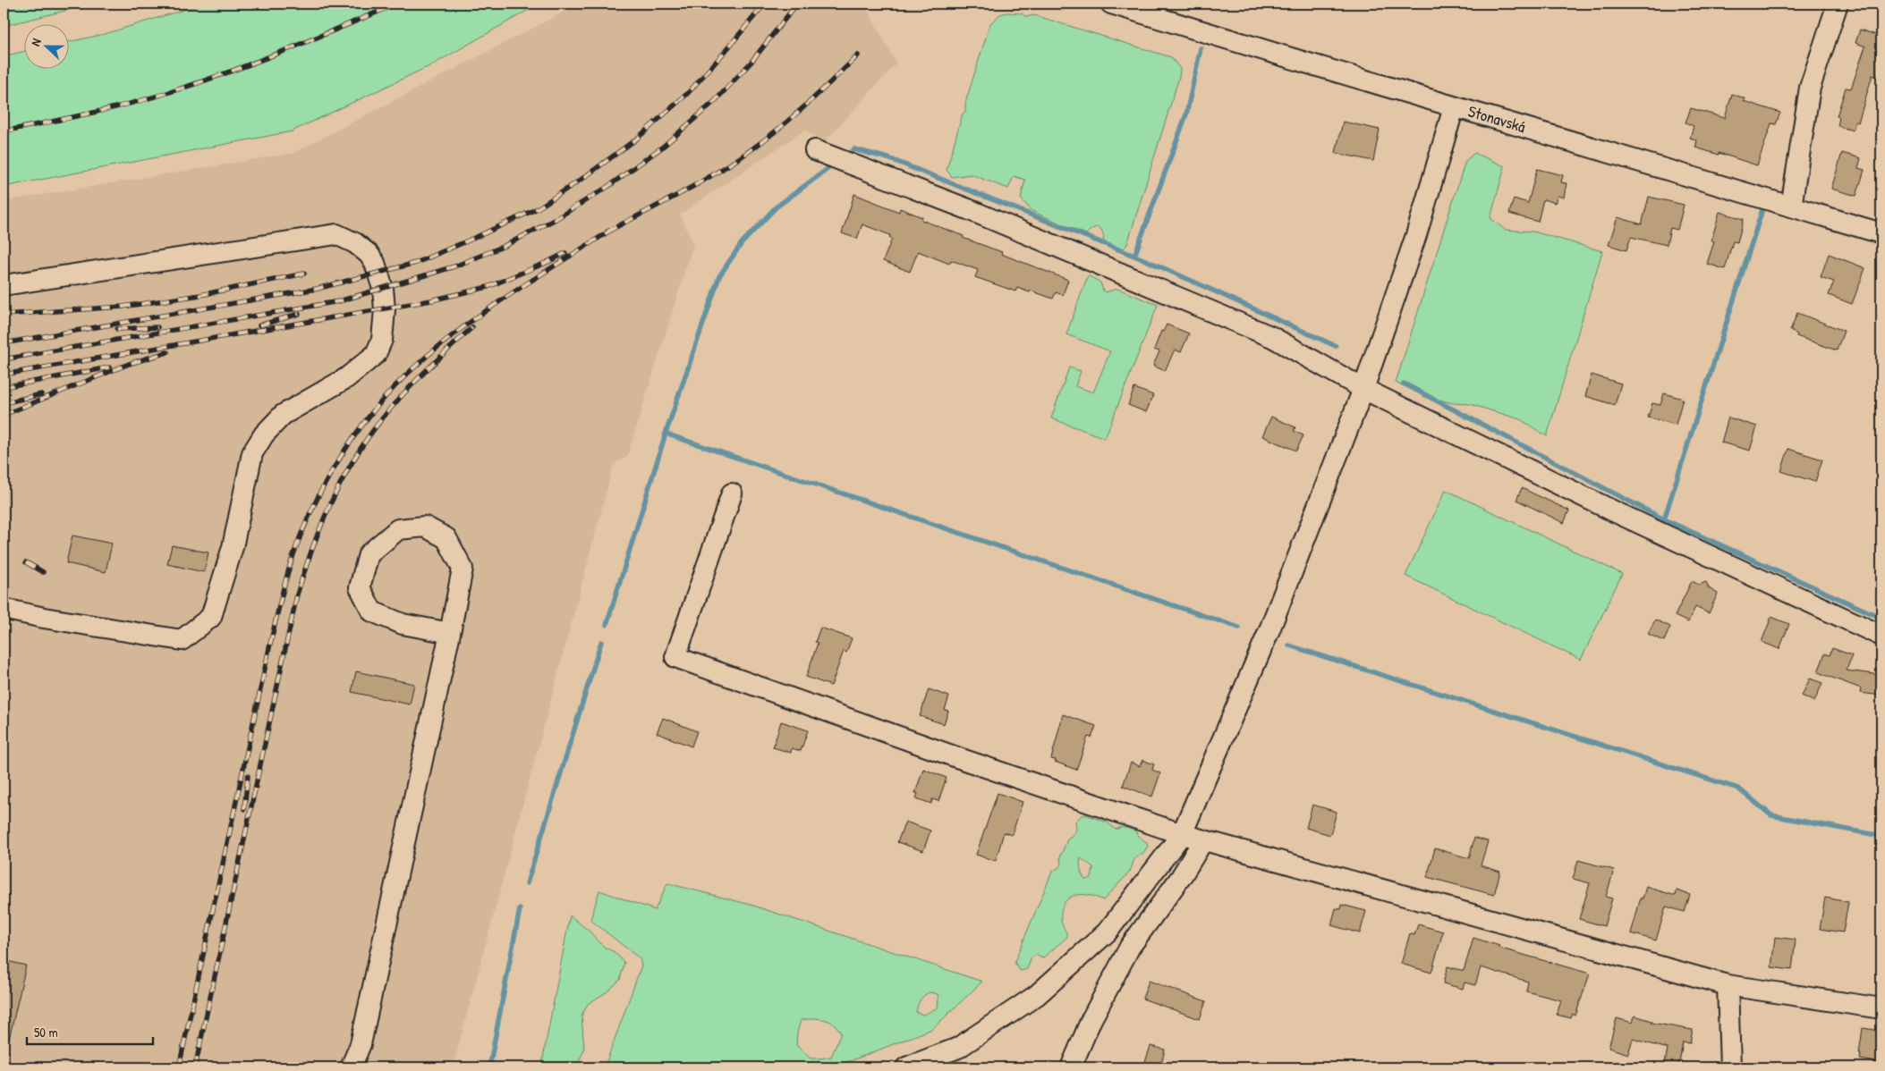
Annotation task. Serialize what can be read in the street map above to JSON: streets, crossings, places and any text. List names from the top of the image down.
{
  "streets": {
    "street": ["Stonavská"]
  },
  "scale_bar": "50 m",
  "north": "left"
}
